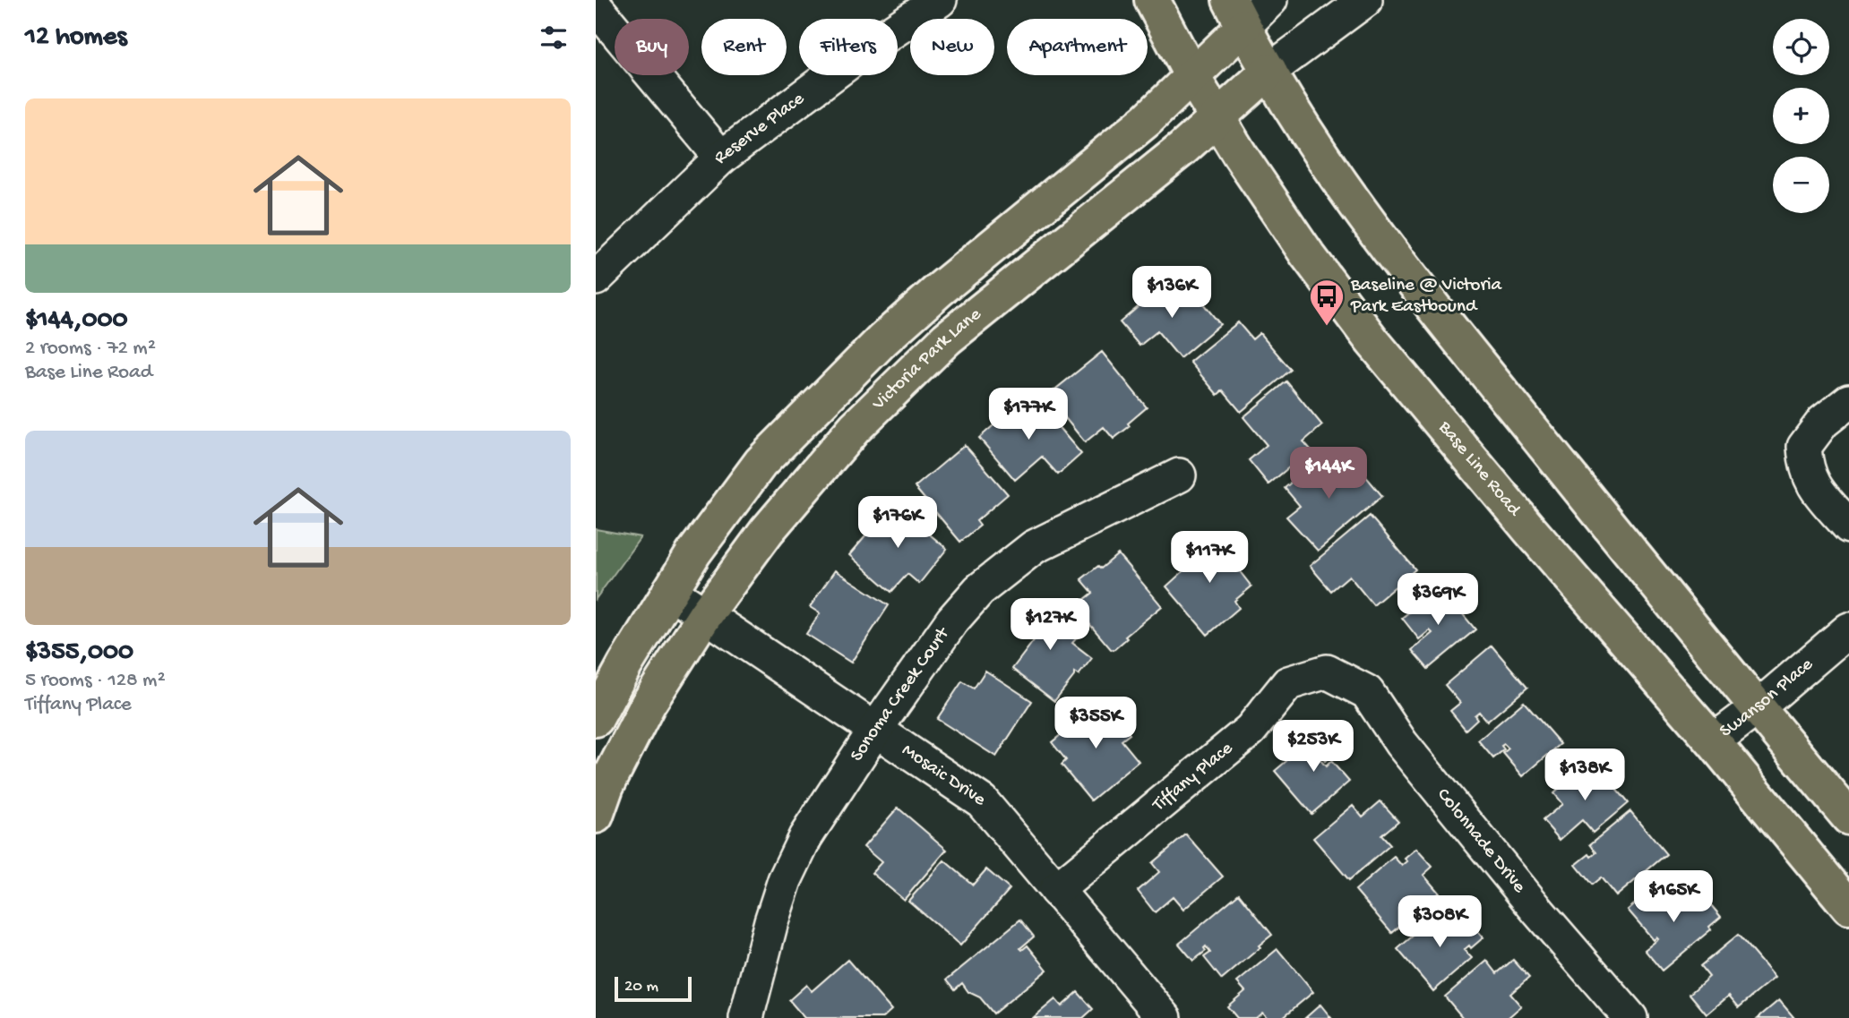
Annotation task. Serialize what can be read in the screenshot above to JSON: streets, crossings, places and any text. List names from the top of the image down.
{
  "streets": {
    "main road": ["Victoria Park Lane", "Base Line Road"],
    "street": [
      "Reserve Place",
      "Sonoma Creek Court",
      "Swanson Place",
      "Mosaic Drive",
      "Tiffany Place",
      "Colonnade Drive"
    ]
  },
  "crossings": [
    ["Victoria Park Lane", "Base Line Road"],
    ["Victoria Park Lane", "Mosaic Drive"],
    ["Base Line Road", "Swanson Place"],
    ["Sonoma Creek Court", "Mosaic Drive"],
    ["Mosaic Drive", "Tiffany Place"],
    ["Tiffany Place", "Colonnade Drive"]
  ],
  "places": {
    "bus stop": ["Baseline @ Victoria Park Eastbound"]
  },
  "scale_bar": "20 m",
  "page": {
    "heading": "12 homes",
    "map_buttons": ["+", "−"],
    "chip": [
      "Buy",
      "Rent",
      "Filters",
      "New",
      "Apartment"
    ],
    "list": [
      {
        "name": "$144,000",
        "note": "2 rooms · 72 m² · Base Line Road"
      },
      {
        "name": "$355,000",
        "note": "5 rooms · 128 m² · Tiffany Place"
      }
    ],
    "price": [
      "$136K",
      "$177K",
      "$144K",
      "$176K",
      "$117K",
      "$369K",
      "$127K",
      "$355K",
      "$253K",
      "$138K",
      "$165K",
      "$308K"
    ],
    "scale": "20 m"
  }
}
